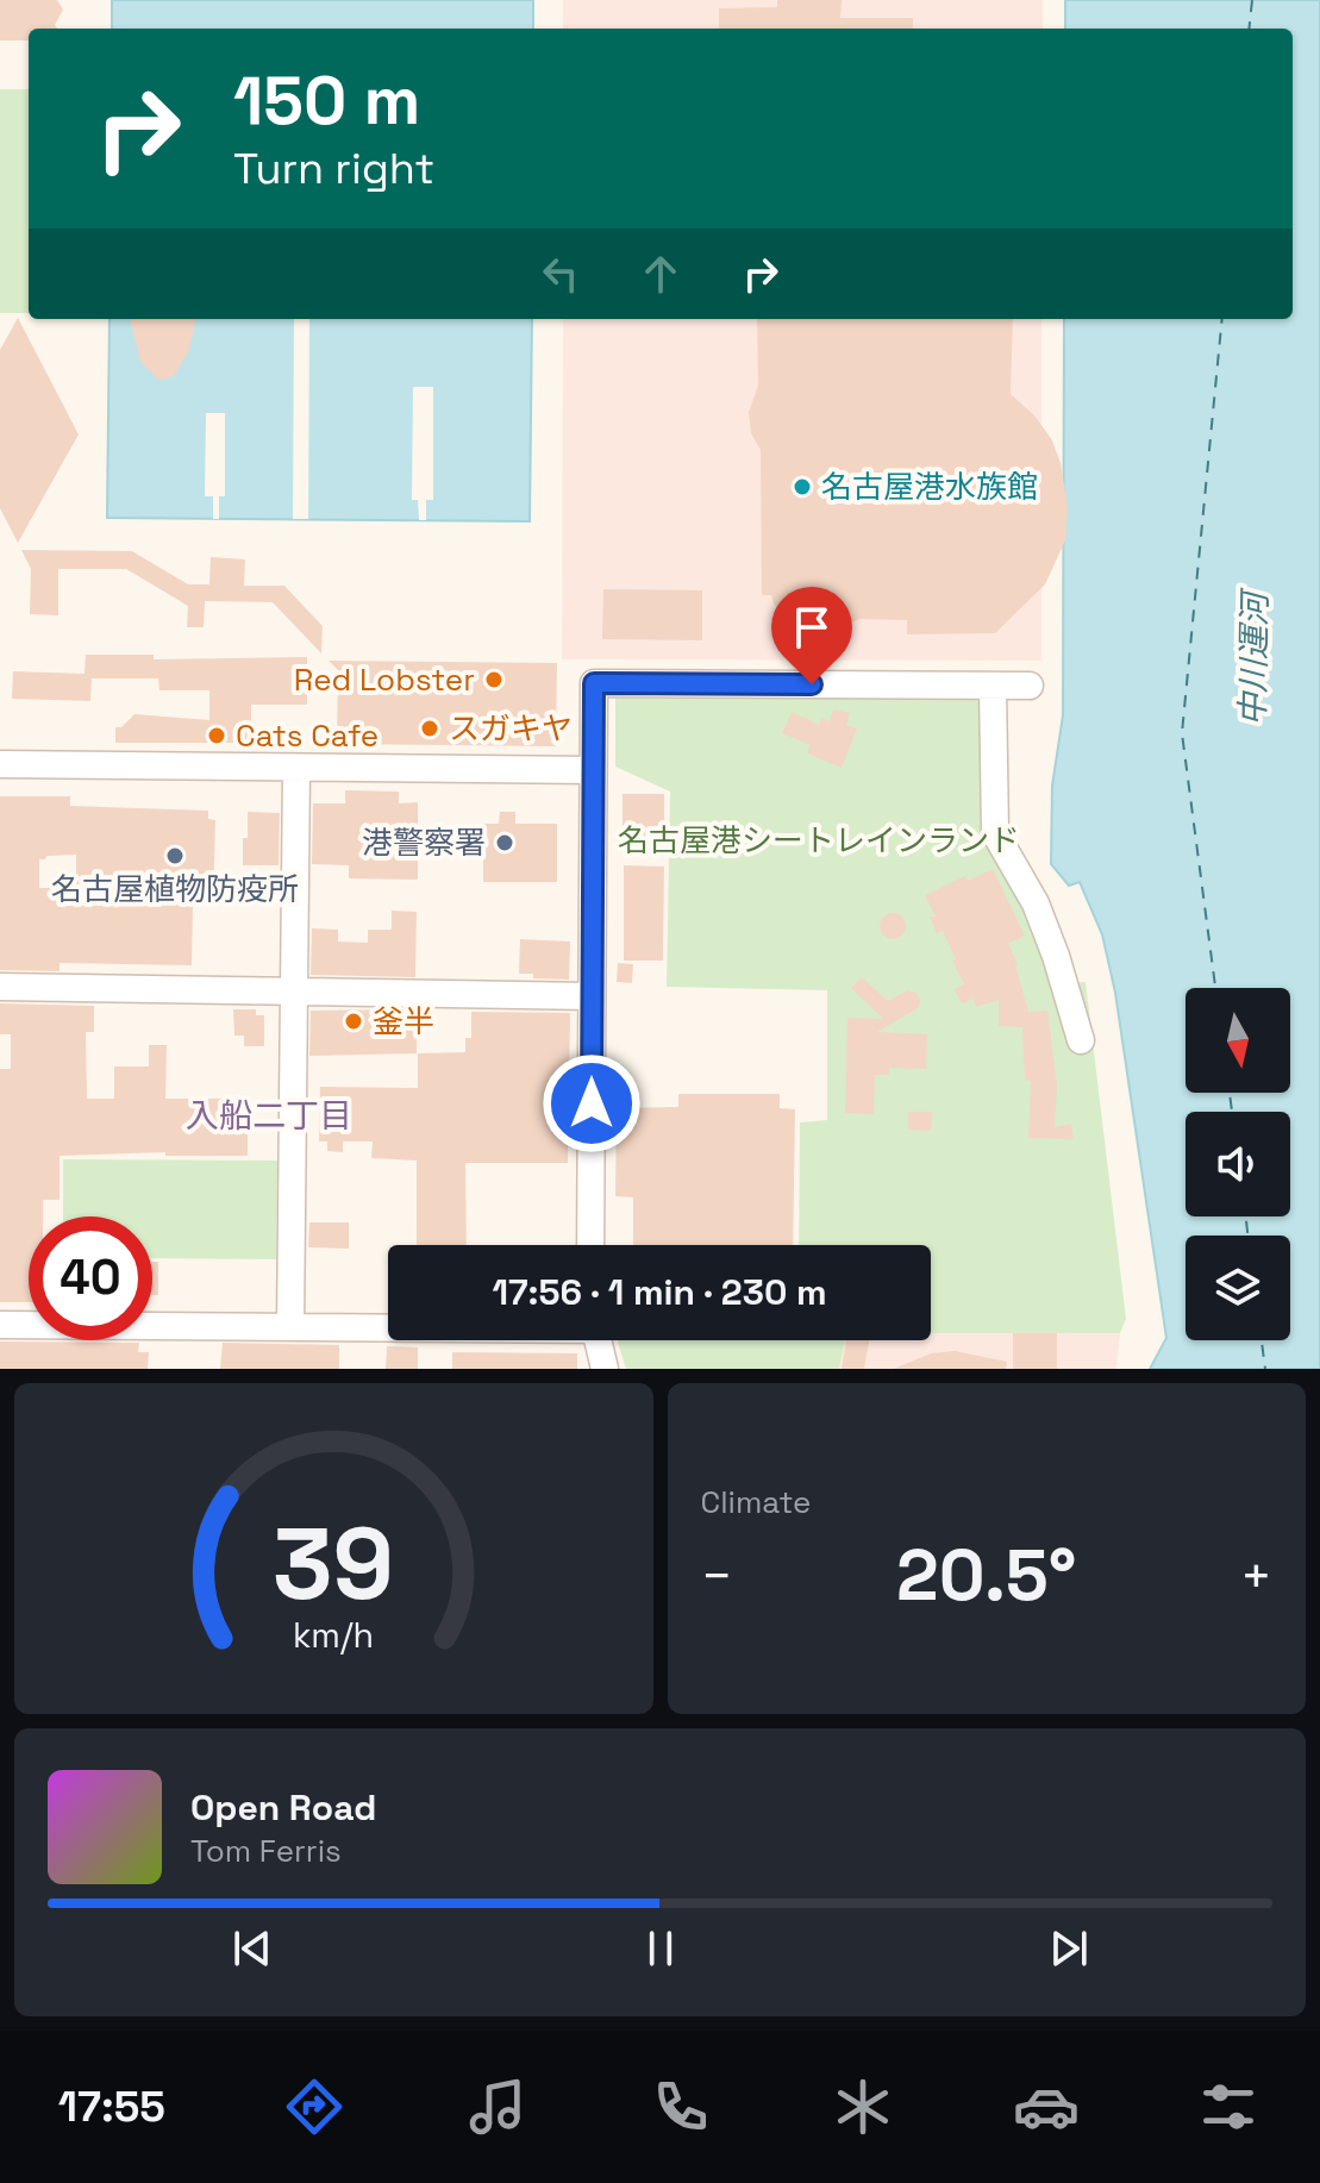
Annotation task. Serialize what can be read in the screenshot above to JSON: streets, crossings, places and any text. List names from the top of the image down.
{
  "districts": ["入船二丁目"],
  "water": ["中川運河"],
  "parks": ["名古屋港シートレインランド"],
  "places": [
    "名古屋港水族館",
    "Red Lobster",
    "スガキヤ",
    "Cats Cafe",
    "港警察署",
    "名古屋植物防疫所",
    "釜半"
  ],
  "north": "bottom",
  "page": {
    "turn": ["150 m", "Turn right"],
    "limit": "40",
    "trip": "17:56 · 1 min · 230 m",
    "tile": "Climate",
    "heat": ["−", "20.5°", "+"],
    "song": ["Open Road", "Tom Ferris"],
    "tabs": "17:55",
    "gauge": ["39", "km/h"]
  }
}
